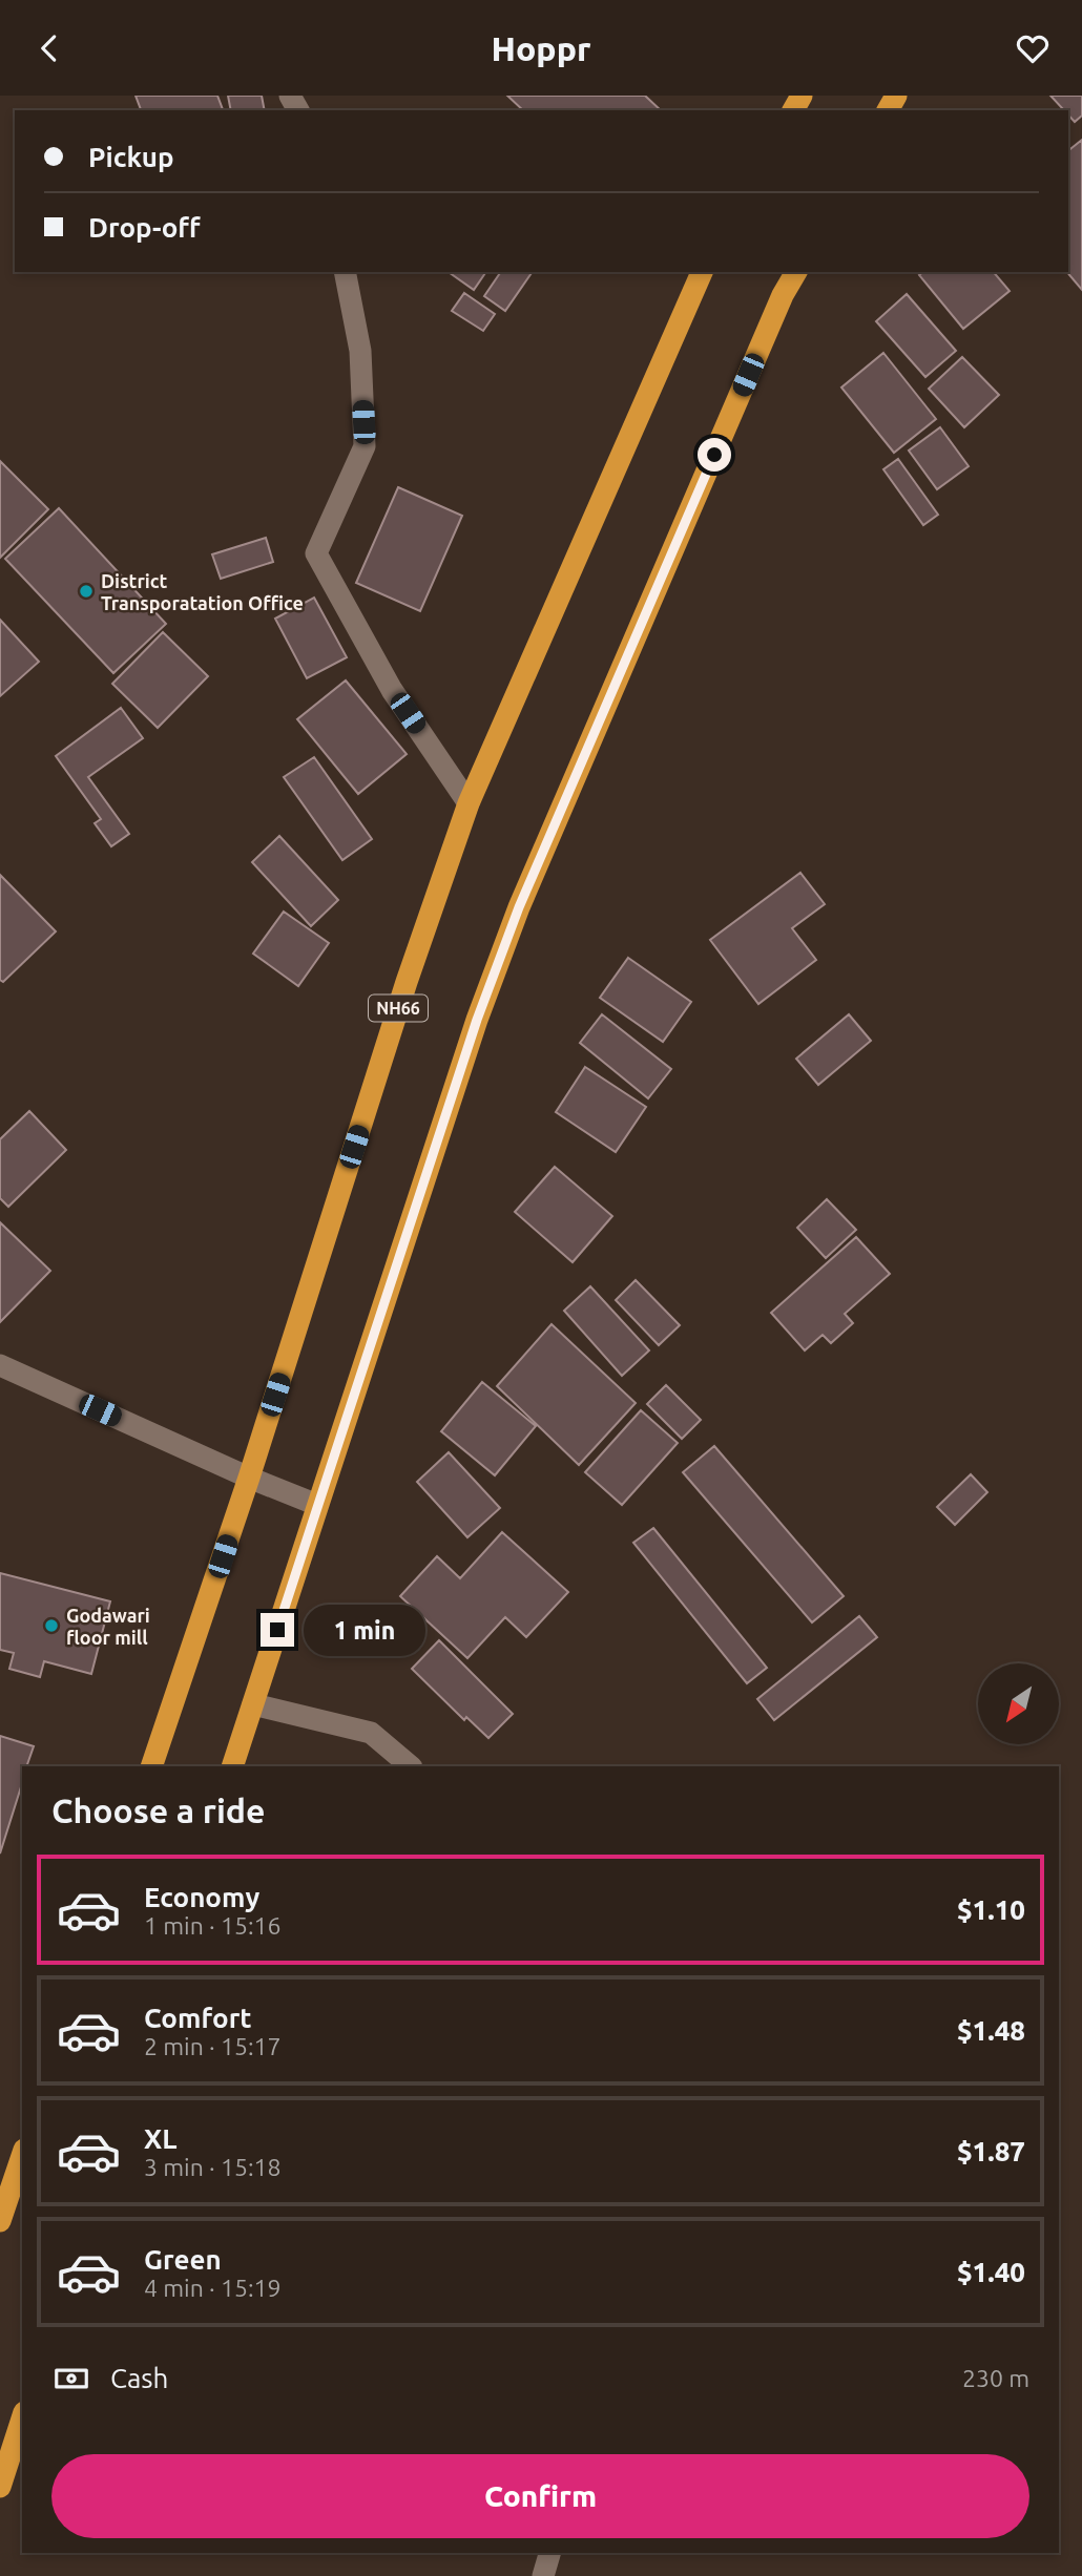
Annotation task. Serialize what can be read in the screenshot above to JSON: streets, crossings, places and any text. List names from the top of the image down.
{
  "streets": {
    "highway": ["NH66"]
  },
  "places": ["District Transporatation Office", "Godawari floor mill"],
  "north": "bottom left",
  "page": {
    "header": "Hoppr",
    "banner": ["Pickup", "Drop-off"],
    "bubble": "1 min",
    "heading": "Choose a ride",
    "list": [
      {
        "name": "Economy",
        "note": "1 min · 15:16",
        "value": "$1.10"
      },
      {
        "name": "Comfort",
        "note": "2 min · 15:17",
        "value": "$1.48"
      },
      {
        "name": "XL",
        "note": "3 min · 15:18",
        "value": "$1.87"
      },
      {
        "name": "Green",
        "note": "4 min · 15:19",
        "value": "$1.40"
      }
    ],
    "pay": ["Cash", "230 m"],
    "buttons": "Confirm"
  }
}
